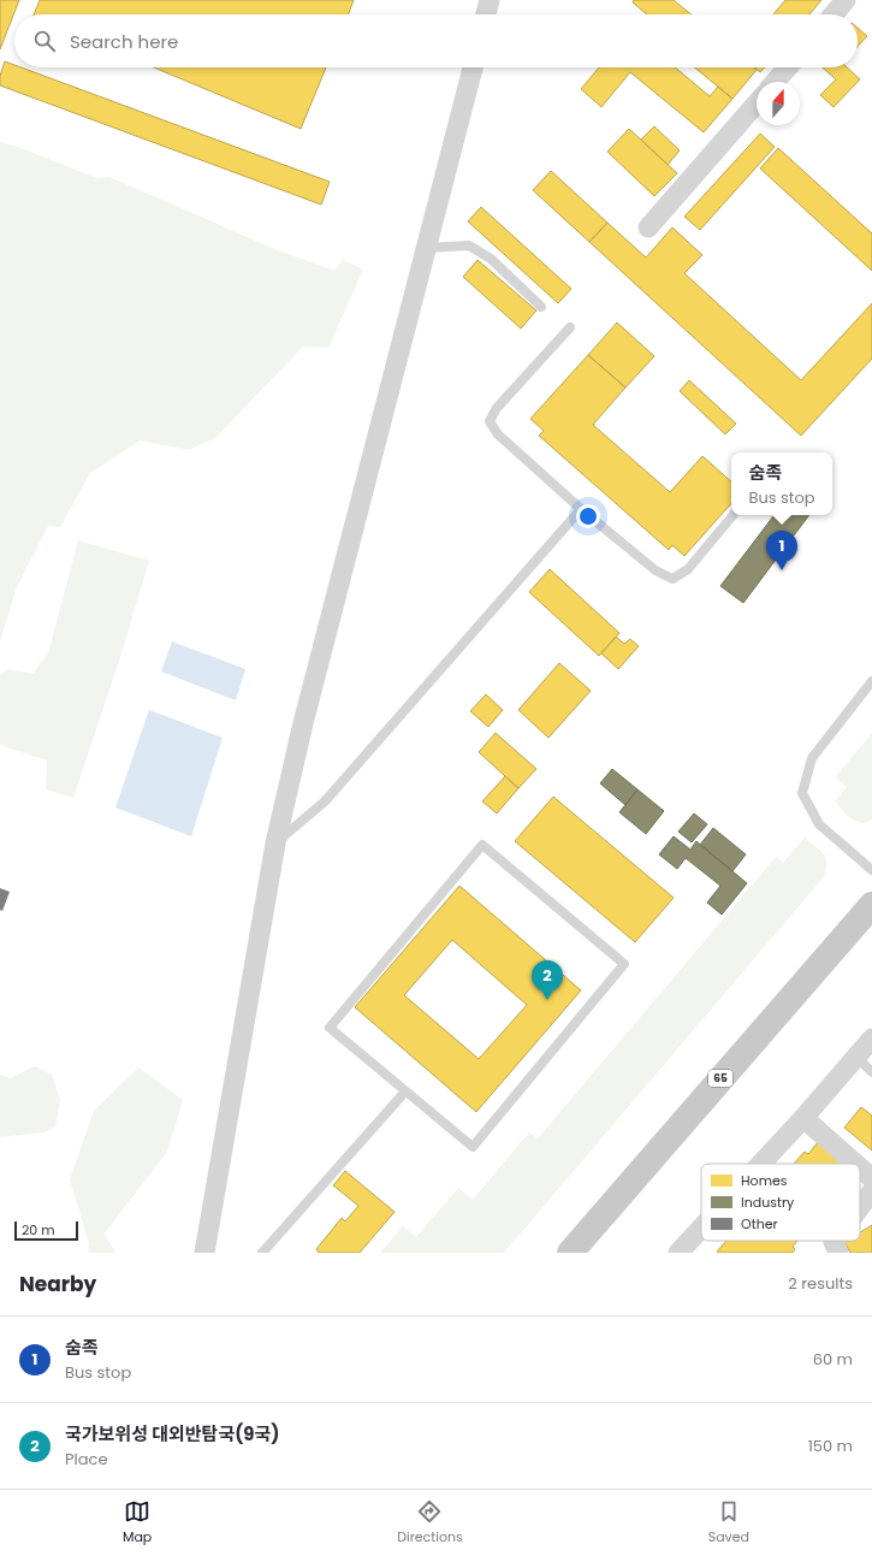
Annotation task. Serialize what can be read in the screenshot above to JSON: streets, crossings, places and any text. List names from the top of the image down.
{
  "streets": {
    "main road": ["65"]
  },
  "legend": ["Homes", "Industry", "Other"],
  "scale_bar": "20 m",
  "north": "top",
  "page": {
    "search": "Search here",
    "popup": ["숨족", "Bus stop"],
    "pins": ["1", "2"],
    "scale": "20 m",
    "heading": ["Nearby", "2 results"],
    "list": [
      {
        "mark": "1",
        "name": "숨족",
        "note": "Bus stop",
        "value": "60 m"
      },
      {
        "mark": "2",
        "name": "국가보위성 대외반탐국(9국)",
        "note": "Place",
        "value": "150 m"
      }
    ],
    "nav": ["Map", "Directions", "Saved"]
  }
}
